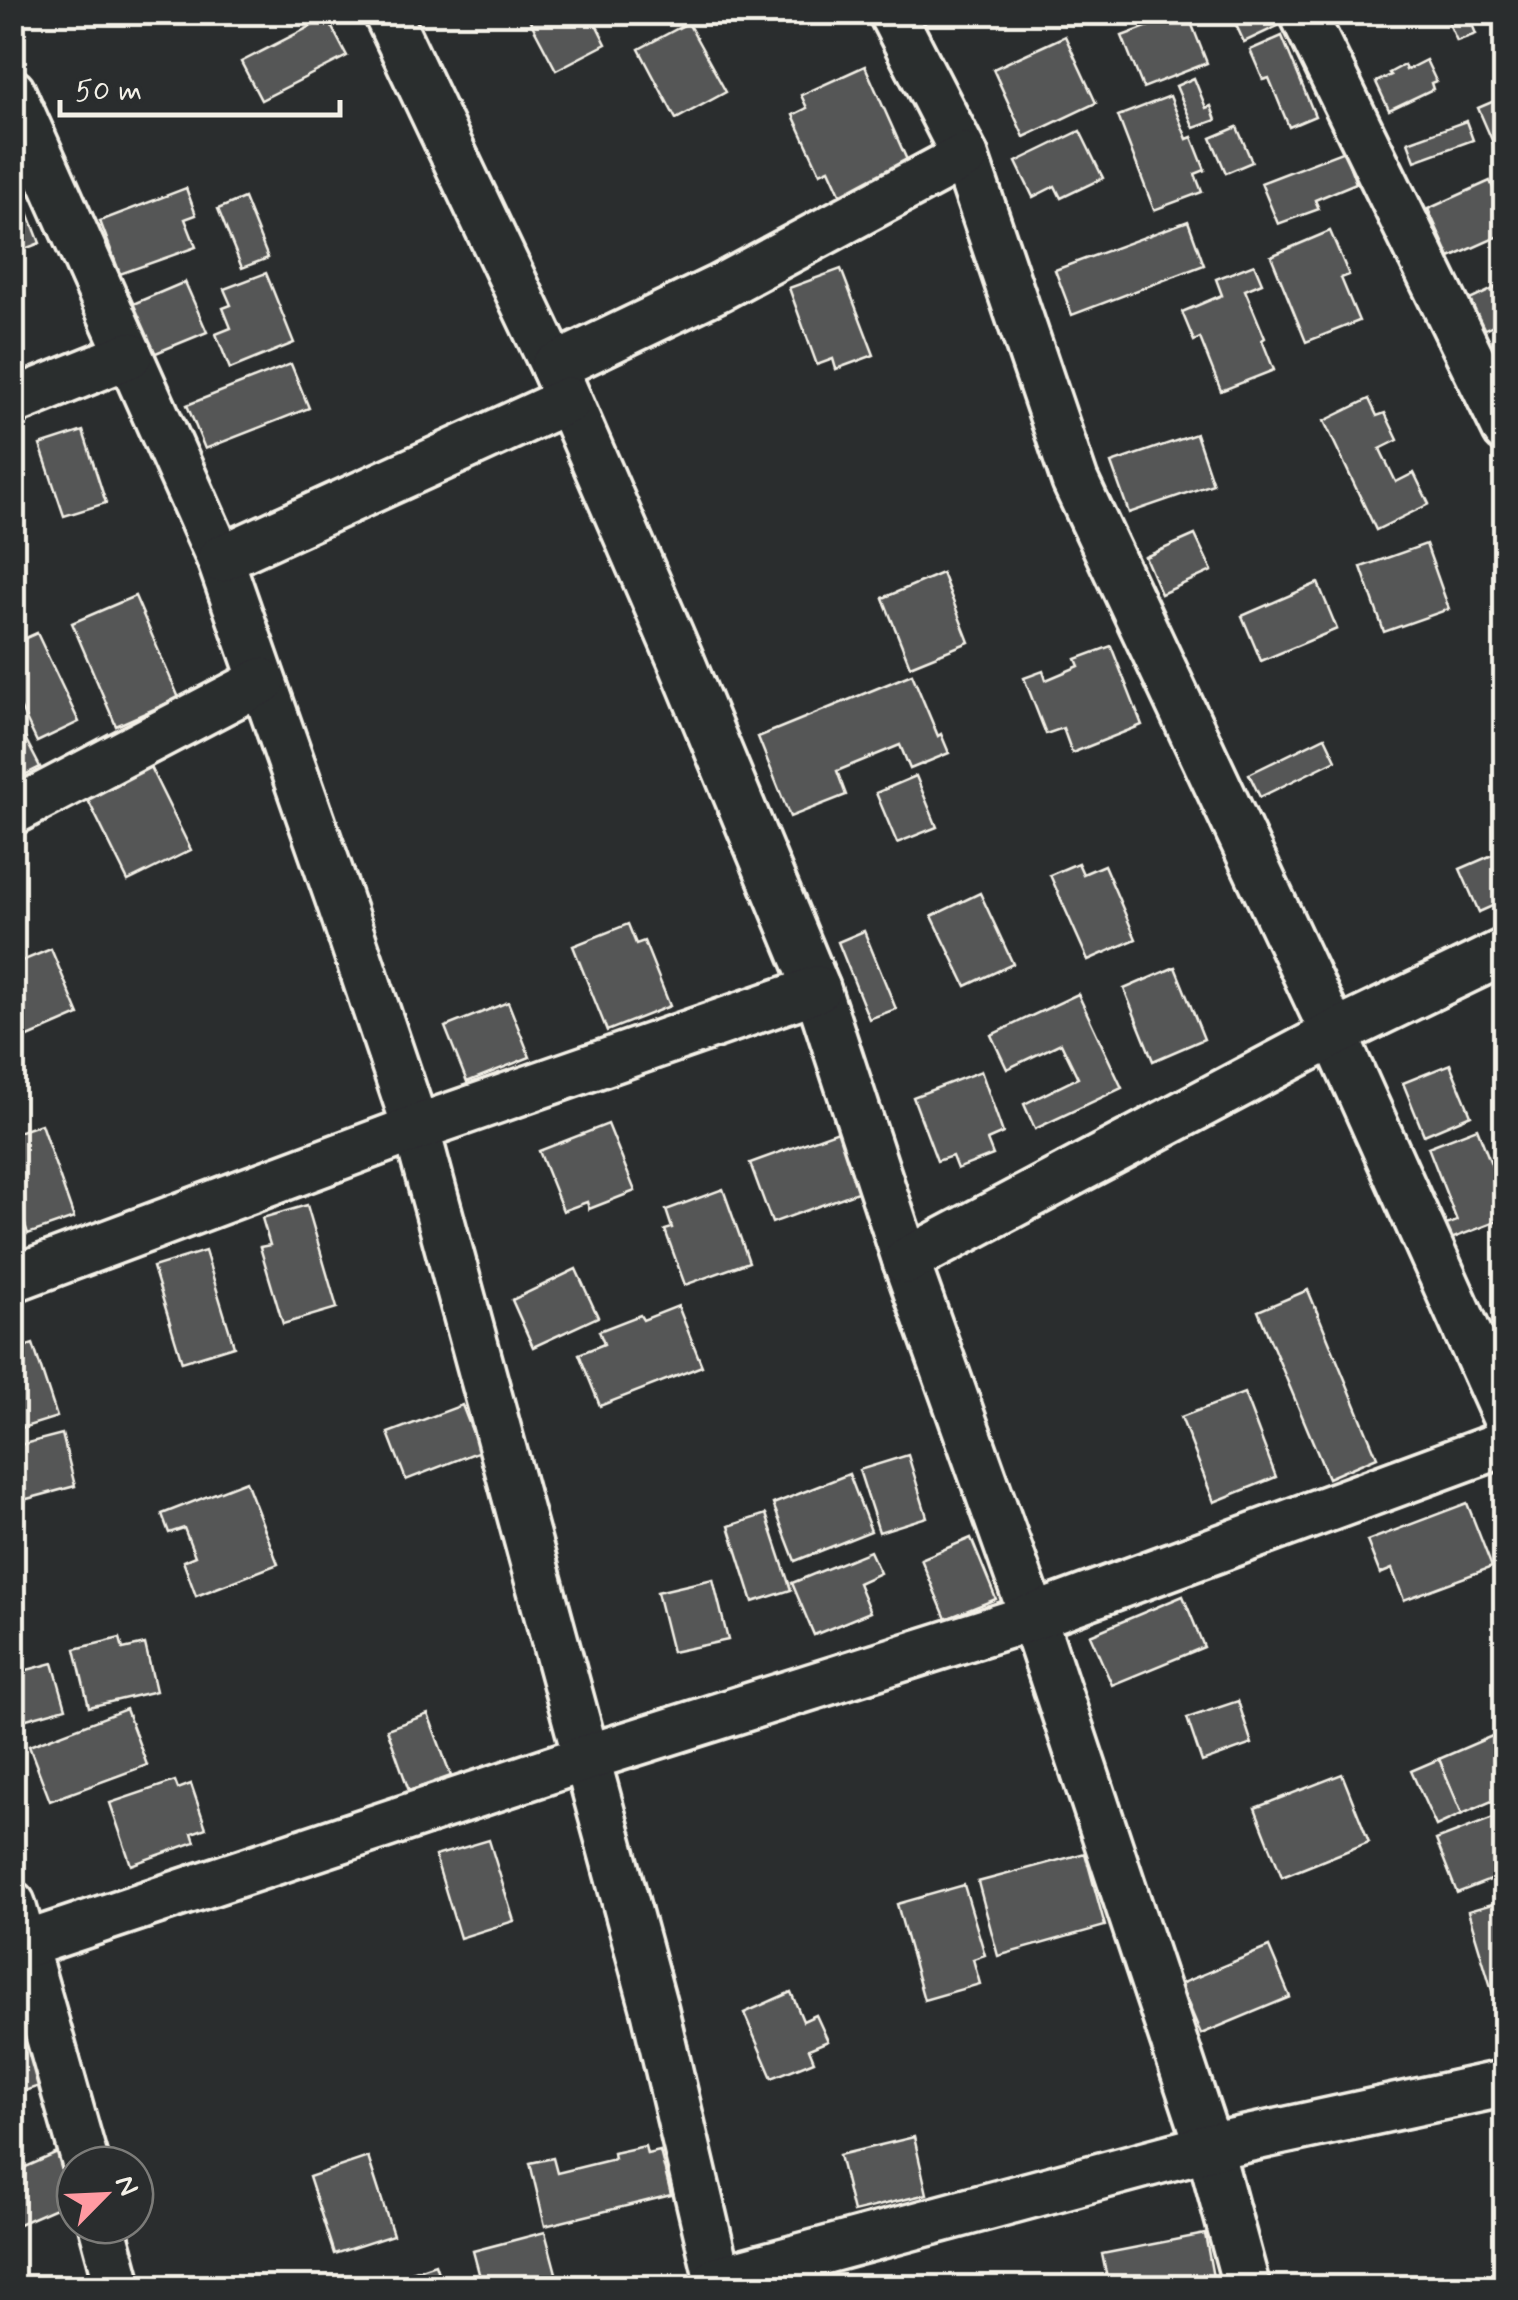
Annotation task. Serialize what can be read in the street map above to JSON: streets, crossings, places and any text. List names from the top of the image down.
{
  "scale_bar": "50 m",
  "north": "top right"
}
